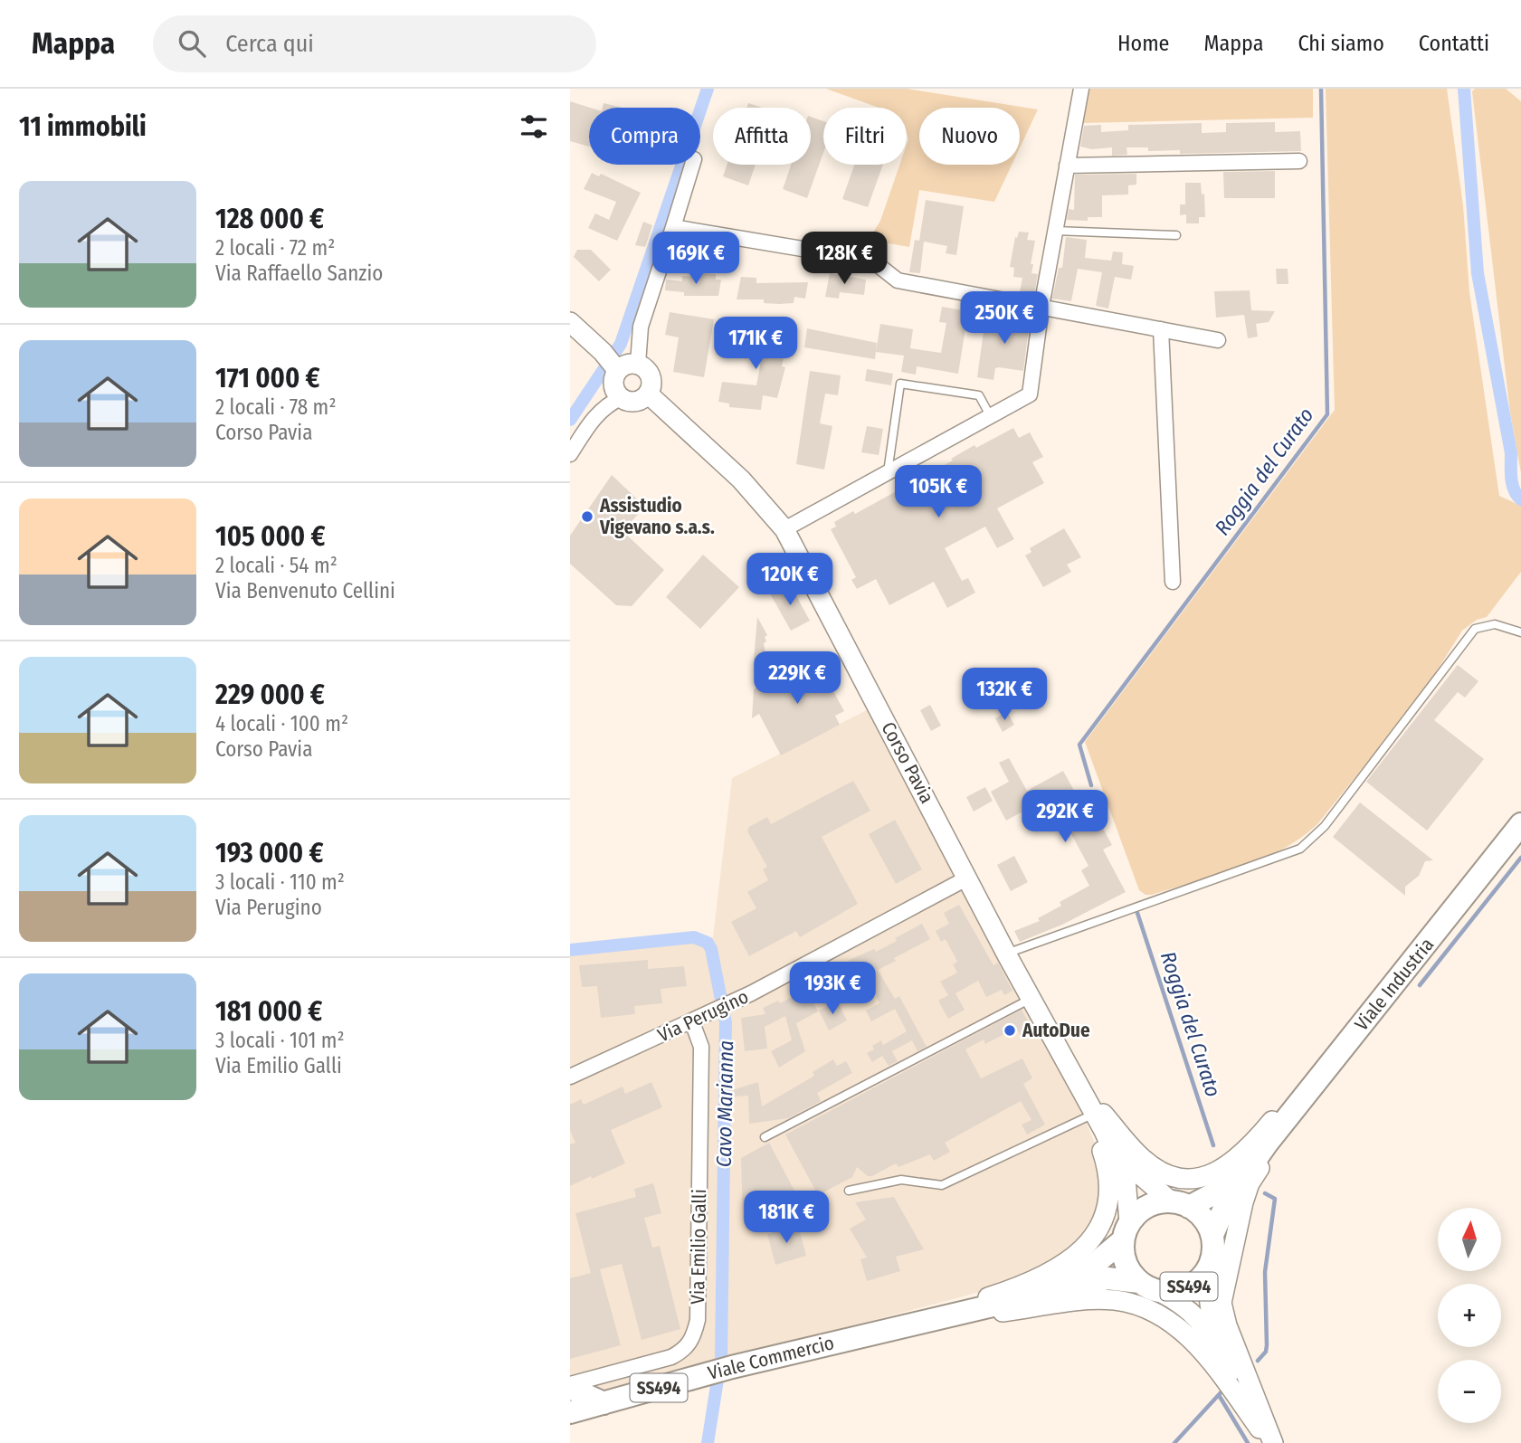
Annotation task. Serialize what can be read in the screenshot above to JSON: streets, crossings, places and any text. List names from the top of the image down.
{
  "streets": {
    "main road": ["Viale Industria", "SS494", "Viale Commercio"],
    "street": ["Corso Pavia", "Via Perugino", "Via Emilio Galli"]
  },
  "crossings": [
    ["Corso Pavia", "Via Perugino"],
    ["Viale Industria", "SS494"],
    ["Viale Industria", "Viale Commercio"],
    ["Via Perugino", "Via Emilio Galli"],
    ["SS494", "Viale Commercio"]
  ],
  "water": ["Roggia del Curato", "Cavo Marianna"],
  "places": ["Assistudio Vigevano s.a.s.", "AutoDue"],
  "north": "top",
  "page": {
    "header": "Mappa",
    "search": "Cerca qui",
    "nav": [
      "Home",
      "Mappa",
      "Chi siamo",
      "Contatti"
    ],
    "heading": "11 immobili",
    "chip": [
      "Compra",
      "Affitta",
      "Filtri",
      "Nuovo"
    ],
    "list": [
      {
        "name": "128 000 €",
        "note": "2 locali · 72 m² · Via Raffaello Sanzio"
      },
      {
        "name": "171 000 €",
        "note": "2 locali · 78 m² · Corso Pavia"
      },
      {
        "name": "105 000 €",
        "note": "2 locali · 54 m² · Via Benvenuto Cellini"
      },
      {
        "name": "229 000 €",
        "note": "4 locali · 100 m² · Corso Pavia"
      },
      {
        "name": "193 000 €",
        "note": "3 locali · 110 m² · Via Perugino"
      },
      {
        "name": "181 000 €",
        "note": "3 locali · 101 m² · Via Emilio Galli"
      }
    ],
    "price": [
      "169K €",
      "128K €",
      "250K €",
      "171K €",
      "105K €",
      "120K €",
      "229K €",
      "132K €",
      "292K €",
      "193K €",
      "181K €"
    ],
    "map_buttons": ["+", "−"]
  }
}
